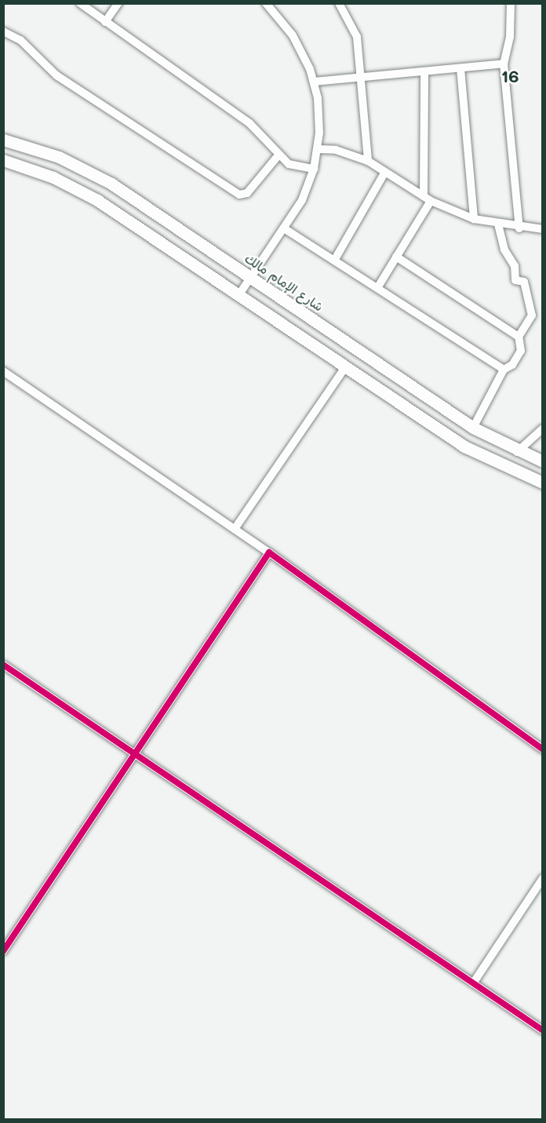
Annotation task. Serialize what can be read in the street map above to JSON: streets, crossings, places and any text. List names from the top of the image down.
{
  "streets": {
    "street": ["شارع الإمام مالك"]
  },
  "districts": ["16"]
}
